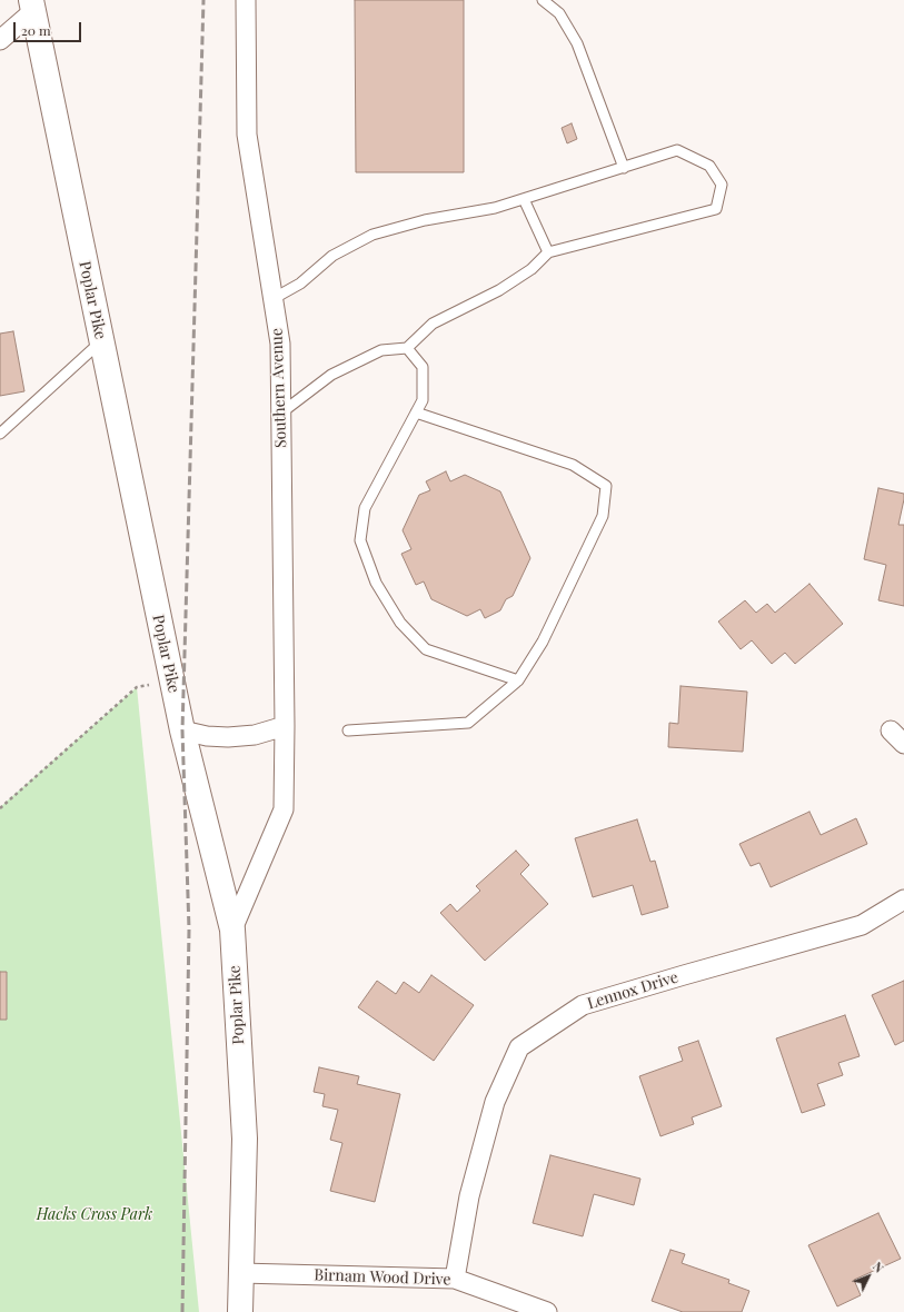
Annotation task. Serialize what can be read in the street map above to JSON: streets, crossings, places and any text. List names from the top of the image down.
{
  "streets": {
    "main road": ["Poplar Pike"],
    "street": ["Southern Avenue", "Lennox Drive", "Birnam Wood Drive"]
  },
  "crossings": [
    ["Poplar Pike", "Southern Avenue"],
    ["Poplar Pike", "Birnam Wood Drive"],
    ["Lennox Drive", "Birnam Wood Drive"]
  ],
  "parks": ["Hacks Cross Park"],
  "scale_bar": "20 m",
  "north": "top right"
}
